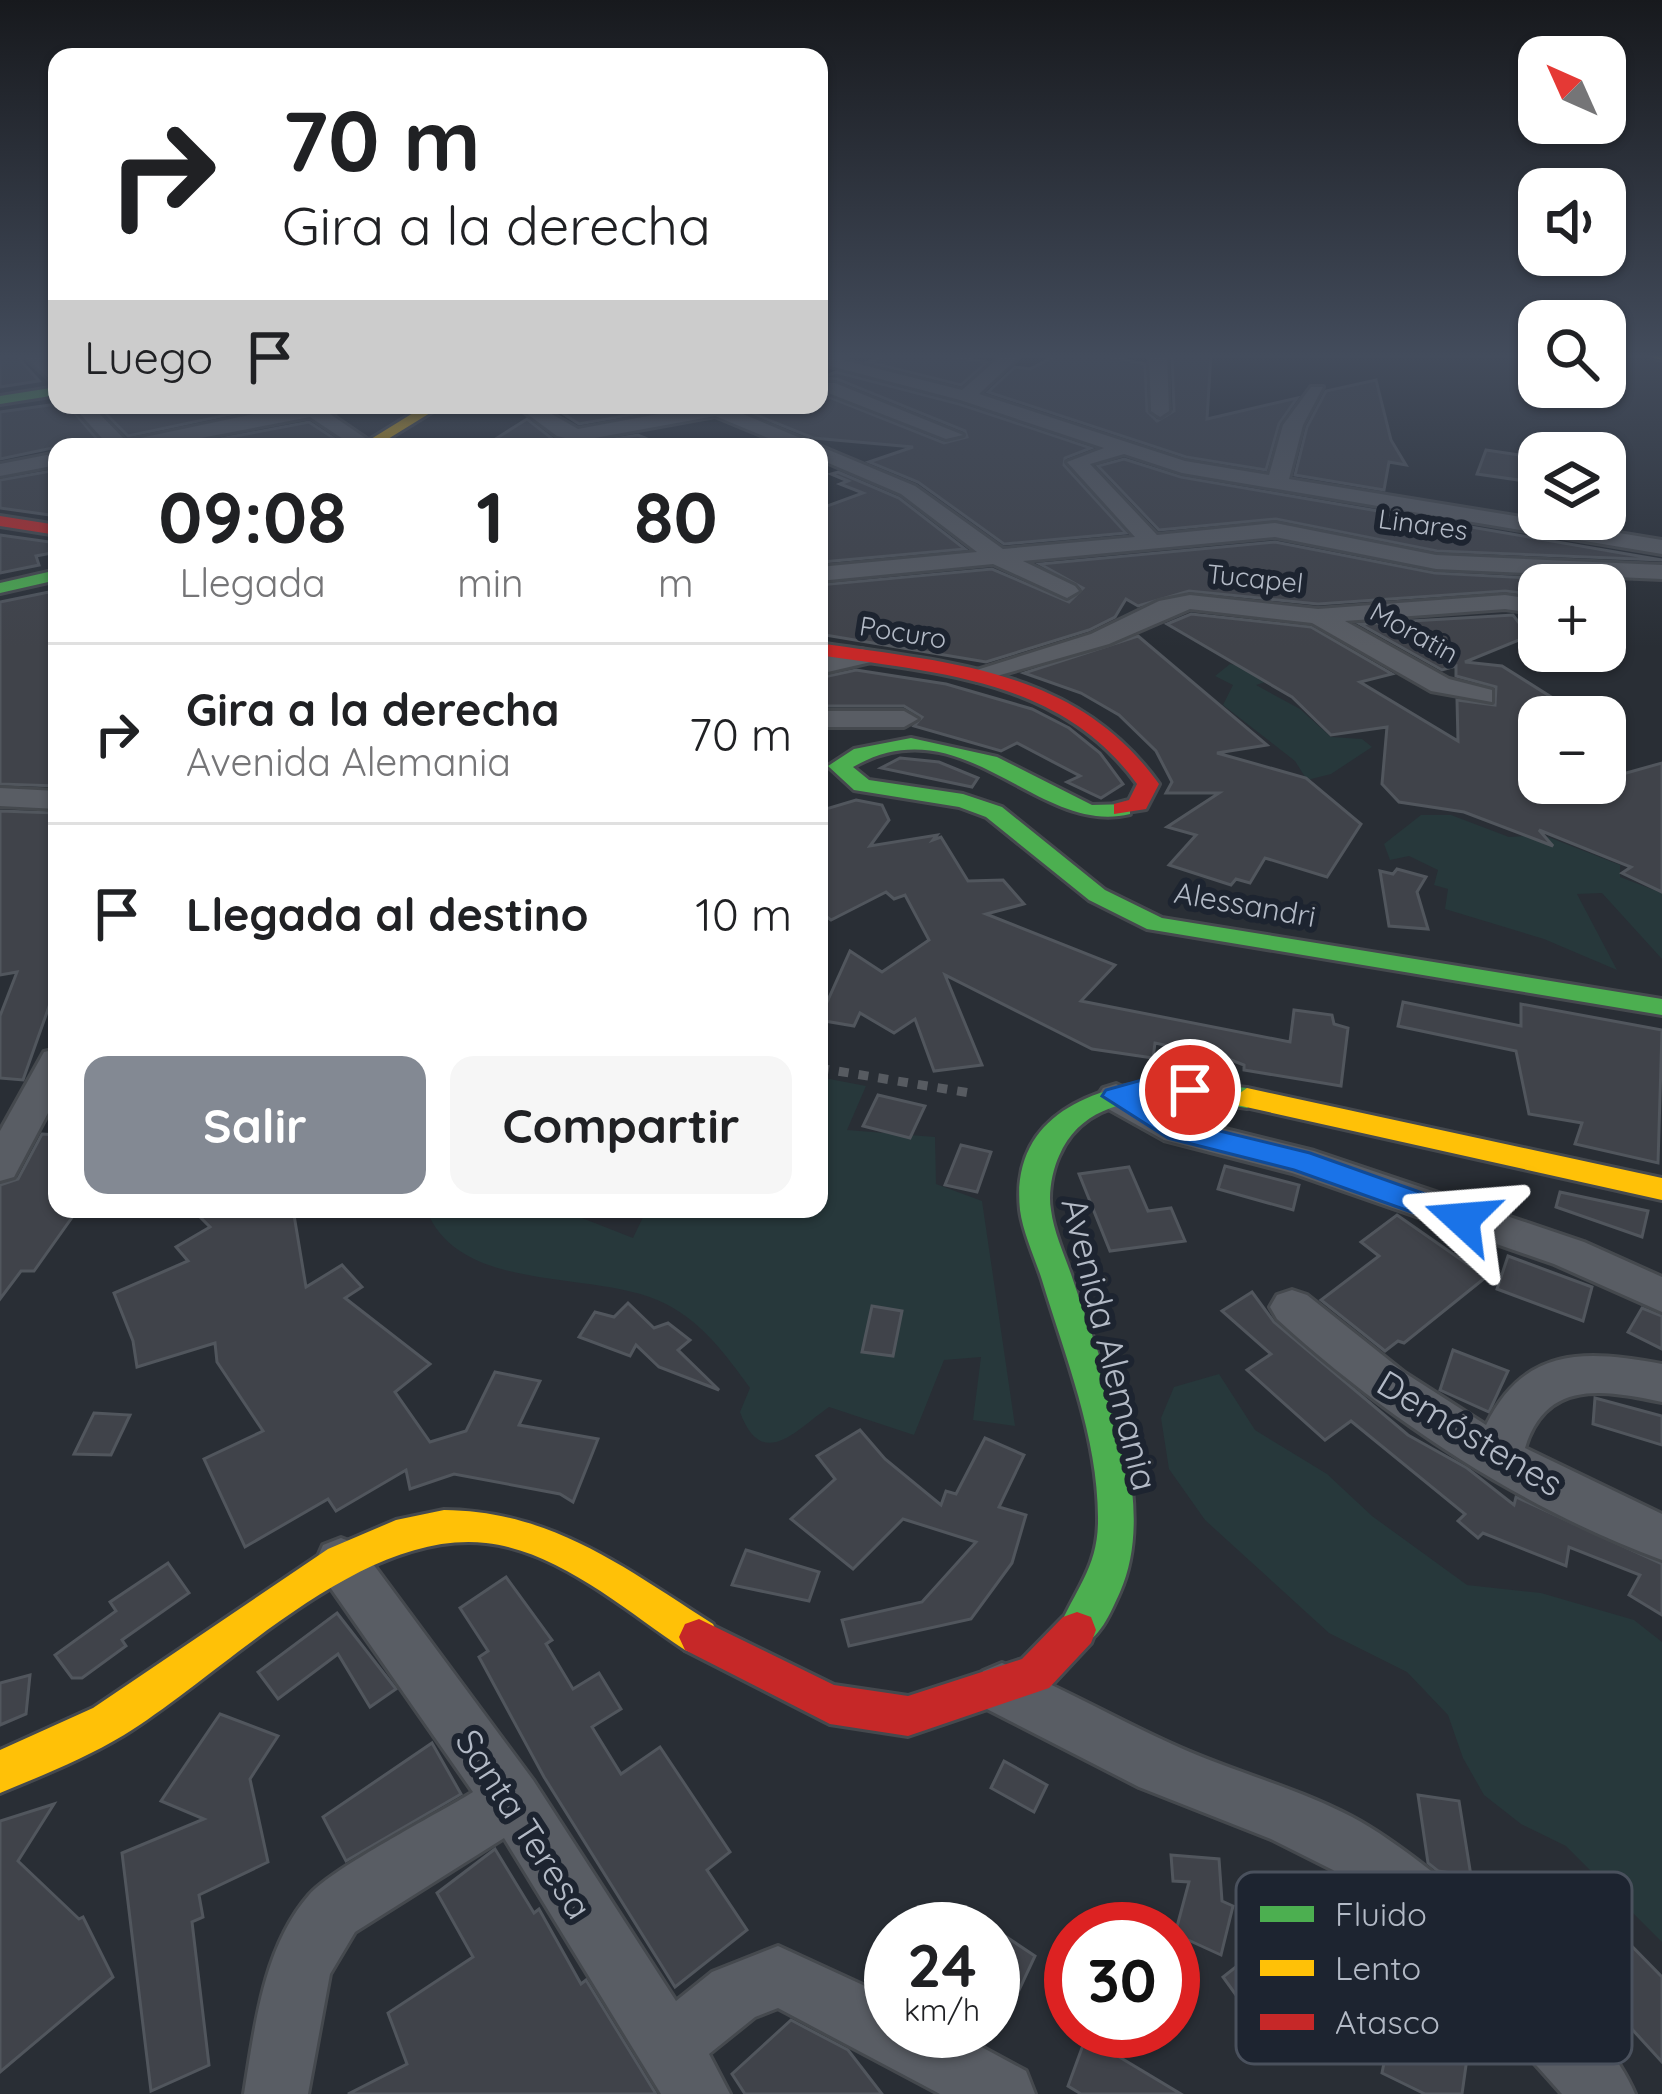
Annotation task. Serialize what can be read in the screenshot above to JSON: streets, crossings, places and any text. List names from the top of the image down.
{
  "streets": {
    "street": [
      "Linares",
      "Tucapel",
      "Pocuro",
      "Moratin",
      "Alessandri",
      "Avenida Alemania",
      "Demóstenes",
      "Santa Teresa"
    ]
  },
  "crossings": [
    ["Tucapel", "Pocuro"],
    ["Tucapel", "Moratin"],
    ["Tucapel", "Alessandri"],
    ["Pocuro", "Alessandri"],
    ["Avenida Alemania", "Santa Teresa"]
  ],
  "legend": ["Fluido", "Lento", "Atasco"],
  "north": "top left",
  "page": {
    "map_buttons": ["+", "−"],
    "turn": ["70 m", "Gira a la derecha"],
    "then": "Luego",
    "eta": [
      "09:08",
      "Llegada",
      "1",
      "min",
      "80",
      "m"
    ],
    "list": [
      {
        "name": "Gira a la derecha",
        "note": "Avenida Alemania",
        "value": "70 m"
      },
      {
        "name": "Llegada al destino",
        "value": "10 m"
      }
    ],
    "buttons": ["Salir", "Compartir"],
    "speed": "24 km/h",
    "limit": "30"
  }
}
